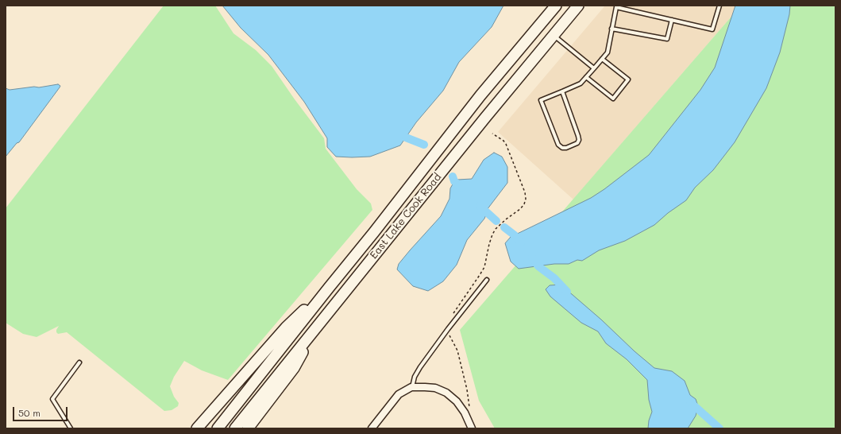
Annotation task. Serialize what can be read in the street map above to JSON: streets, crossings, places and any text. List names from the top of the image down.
{
  "streets": {
    "main road": ["East Lake Cook Road"]
  },
  "scale_bar": "50 m"
}
